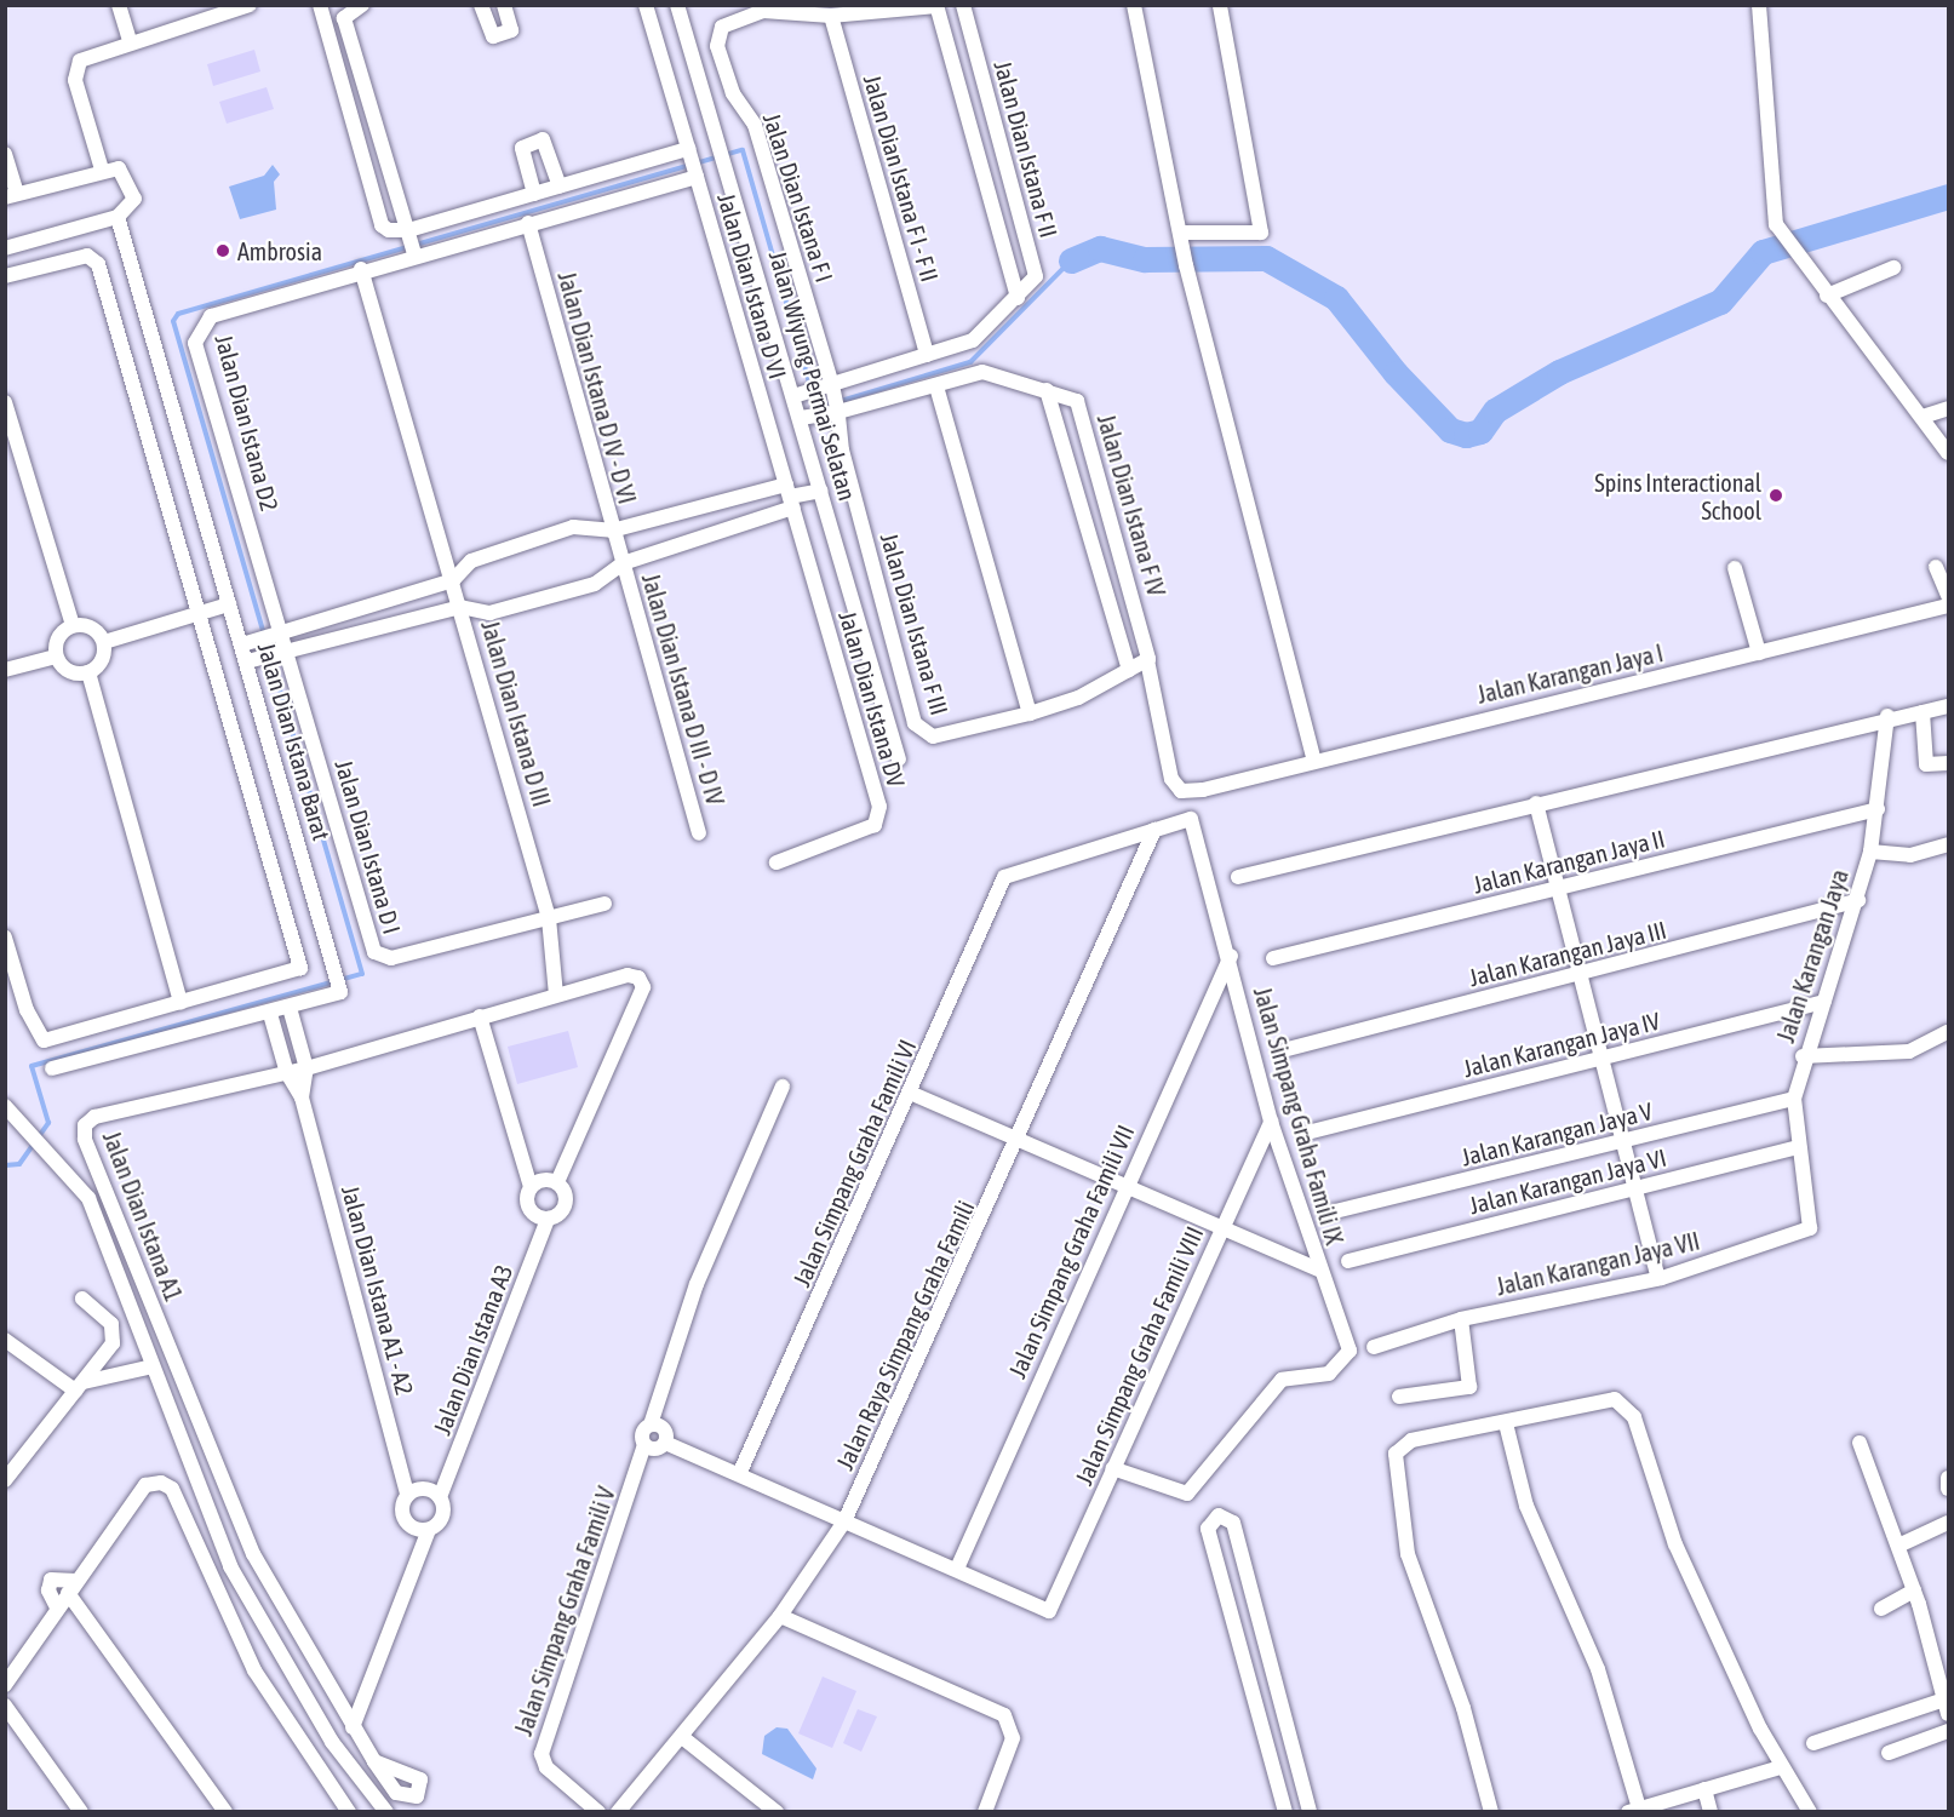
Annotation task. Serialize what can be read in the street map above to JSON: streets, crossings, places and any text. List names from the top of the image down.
{
  "streets": {
    "street": [
      "Jalan Dian Istana F II",
      "Jalan Dian Istana F I - F II",
      "Jalan Dian Istana F I",
      "Jalan Dian Istana D VI",
      "Jalan Wiyung Permai Selatan",
      "Jalan Dian Istana D IV - D VI",
      "Jalan Dian Istana D2",
      "Jalan Dian Istana F IV",
      "Jalan Dian Istana F III",
      "Jalan Karangan Jaya I",
      "Jalan Dian Istana D III - D IV",
      "Jalan Dian Istana DV",
      "Jalan Dian Istana D III",
      "Jalan Dian Istana Barat",
      "Jalan Dian Istana D I",
      "Jalan Karangan Jaya II",
      "Jalan Karangan Jaya III",
      "Jalan Karangan Jaya",
      "Jalan Karangan Jaya IV",
      "Jalan Simpang Graha Famili IX",
      "Jalan Karangan Jaya V",
      "Jalan Simpang Graha Famili VI",
      "Jalan Karangan Jaya VI",
      "Jalan Dian Istana A1",
      "Jalan Simpang Graha Famili VII",
      "Jalan Karangan Jaya VII",
      "Jalan Dian Istana A1 - A2",
      "Jalan Raya Simpang Graha Famili",
      "Jalan Dian Istana A3",
      "Jalan Simpang Graha Famili VIII",
      "Jalan Simpang Graha Famili V"
    ]
  },
  "crossings": [
    ["Jalan Dian Istana F II", "Jalan Dian Istana F I - F II"],
    ["Jalan Dian Istana F II", "Jalan Dian Istana F I"],
    ["Jalan Dian Istana F II", "Jalan Wiyung Permai Selatan"],
    ["Jalan Dian Istana F I - F II", "Jalan Dian Istana F I"],
    ["Jalan Dian Istana F I", "Jalan Dian Istana F IV"],
    ["Jalan Dian Istana F I", "Jalan Dian Istana F III"],
    ["Jalan Dian Istana D VI", "Jalan Dian Istana D IV - D VI"],
    ["Jalan Dian Istana D VI", "Jalan Dian Istana D2"],
    ["Jalan Dian Istana D VI", "Jalan Dian Istana D III - D IV"],
    ["Jalan Dian Istana D VI", "Jalan Dian Istana DV"],
    ["Jalan Wiyung Permai Selatan", "Jalan Dian Istana F IV"],
    ["Jalan Dian Istana D IV - D VI", "Jalan Dian Istana D III - D IV"],
    ["Jalan Dian Istana D IV - D VI", "Jalan Dian Istana D III"],
    ["Jalan Dian Istana D2", "Jalan Dian Istana D I"],
    ["Jalan Dian Istana F IV", "Jalan Dian Istana F III"],
    ["Jalan Dian Istana F IV", "Jalan Karangan Jaya I"],
    ["Jalan Dian Istana F III", "Jalan Karangan Jaya I"],
    ["Jalan Dian Istana D III - D IV", "Jalan Dian Istana DV"],
    ["Jalan Dian Istana D III - D IV", "Jalan Dian Istana D III"],
    ["Jalan Dian Istana D III", "Jalan Dian Istana D I"],
    ["Jalan Dian Istana D III", "Jalan Dian Istana A1"],
    ["Jalan Dian Istana Barat", "Jalan Dian Istana A1 - A2"],
    ["Jalan Karangan Jaya II", "Jalan Karangan Jaya"],
    ["Jalan Karangan Jaya III", "Jalan Karangan Jaya"],
    ["Jalan Karangan Jaya", "Jalan Karangan Jaya IV"],
    ["Jalan Karangan Jaya", "Jalan Karangan Jaya V"],
    ["Jalan Karangan Jaya", "Jalan Karangan Jaya VI"],
    ["Jalan Karangan Jaya", "Jalan Karangan Jaya VII"],
    ["Jalan Simpang Graha Famili IX", "Jalan Simpang Graha Famili VI"],
    ["Jalan Simpang Graha Famili IX", "Jalan Simpang Graha Famili VII"],
    ["Jalan Simpang Graha Famili IX", "Jalan Raya Simpang Graha Famili"],
    ["Jalan Simpang Graha Famili IX", "Jalan Simpang Graha Famili VIII"],
    ["Jalan Dian Istana A1", "Jalan Dian Istana A1 - A2"],
    ["Jalan Dian Istana A1", "Jalan Dian Istana A3"],
    ["Jalan Simpang Graha Famili VII", "Jalan Simpang Graha Famili VIII"],
    ["Jalan Dian Istana A1 - A2", "Jalan Dian Istana A3"]
  ],
  "places": ["Ambrosia", "Spins Interactional School"]
}
